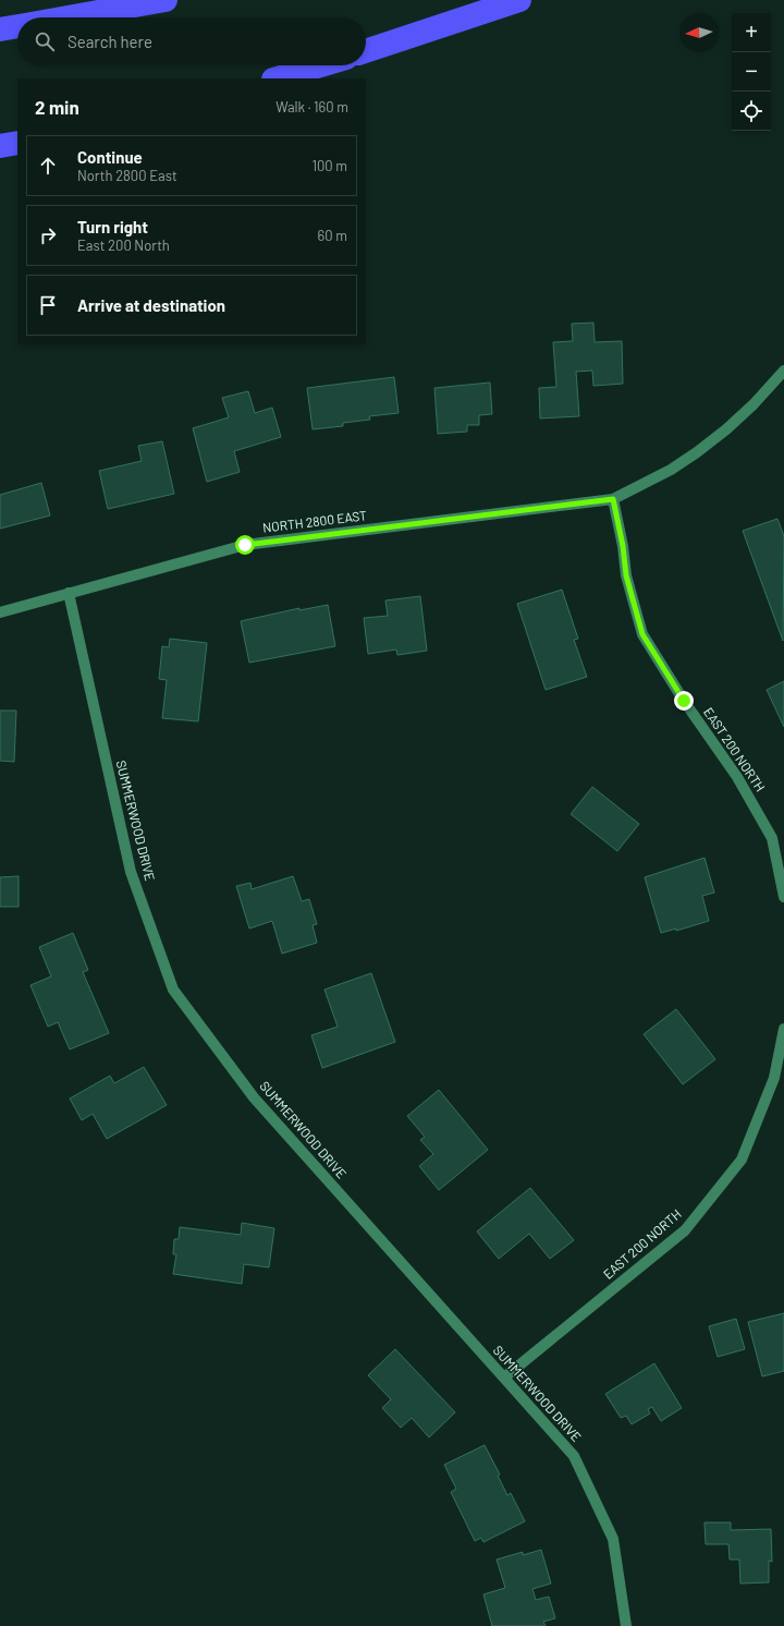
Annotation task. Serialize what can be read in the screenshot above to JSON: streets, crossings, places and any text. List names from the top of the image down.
{
  "streets": {
    "street": ["NORTH 2800 EAST", "EAST 200 NORTH", "SUMMERWOOD DRIVE"]
  },
  "crossings": [
    ["NORTH 2800 EAST", "EAST 200 NORTH"],
    ["NORTH 2800 EAST", "SUMMERWOOD DRIVE"],
    ["EAST 200 NORTH", "SUMMERWOOD DRIVE"]
  ],
  "north": "left",
  "page": {
    "map_buttons": ["+", "−"],
    "search": "Search here",
    "heading": ["2 min", "Walk · 160 m"],
    "list": [
      ["Continue", "North 2800 East", "100 m"],
      ["Turn right", "East 200 North", "60 m"],
      "Arrive at destination"
    ]
  }
}
